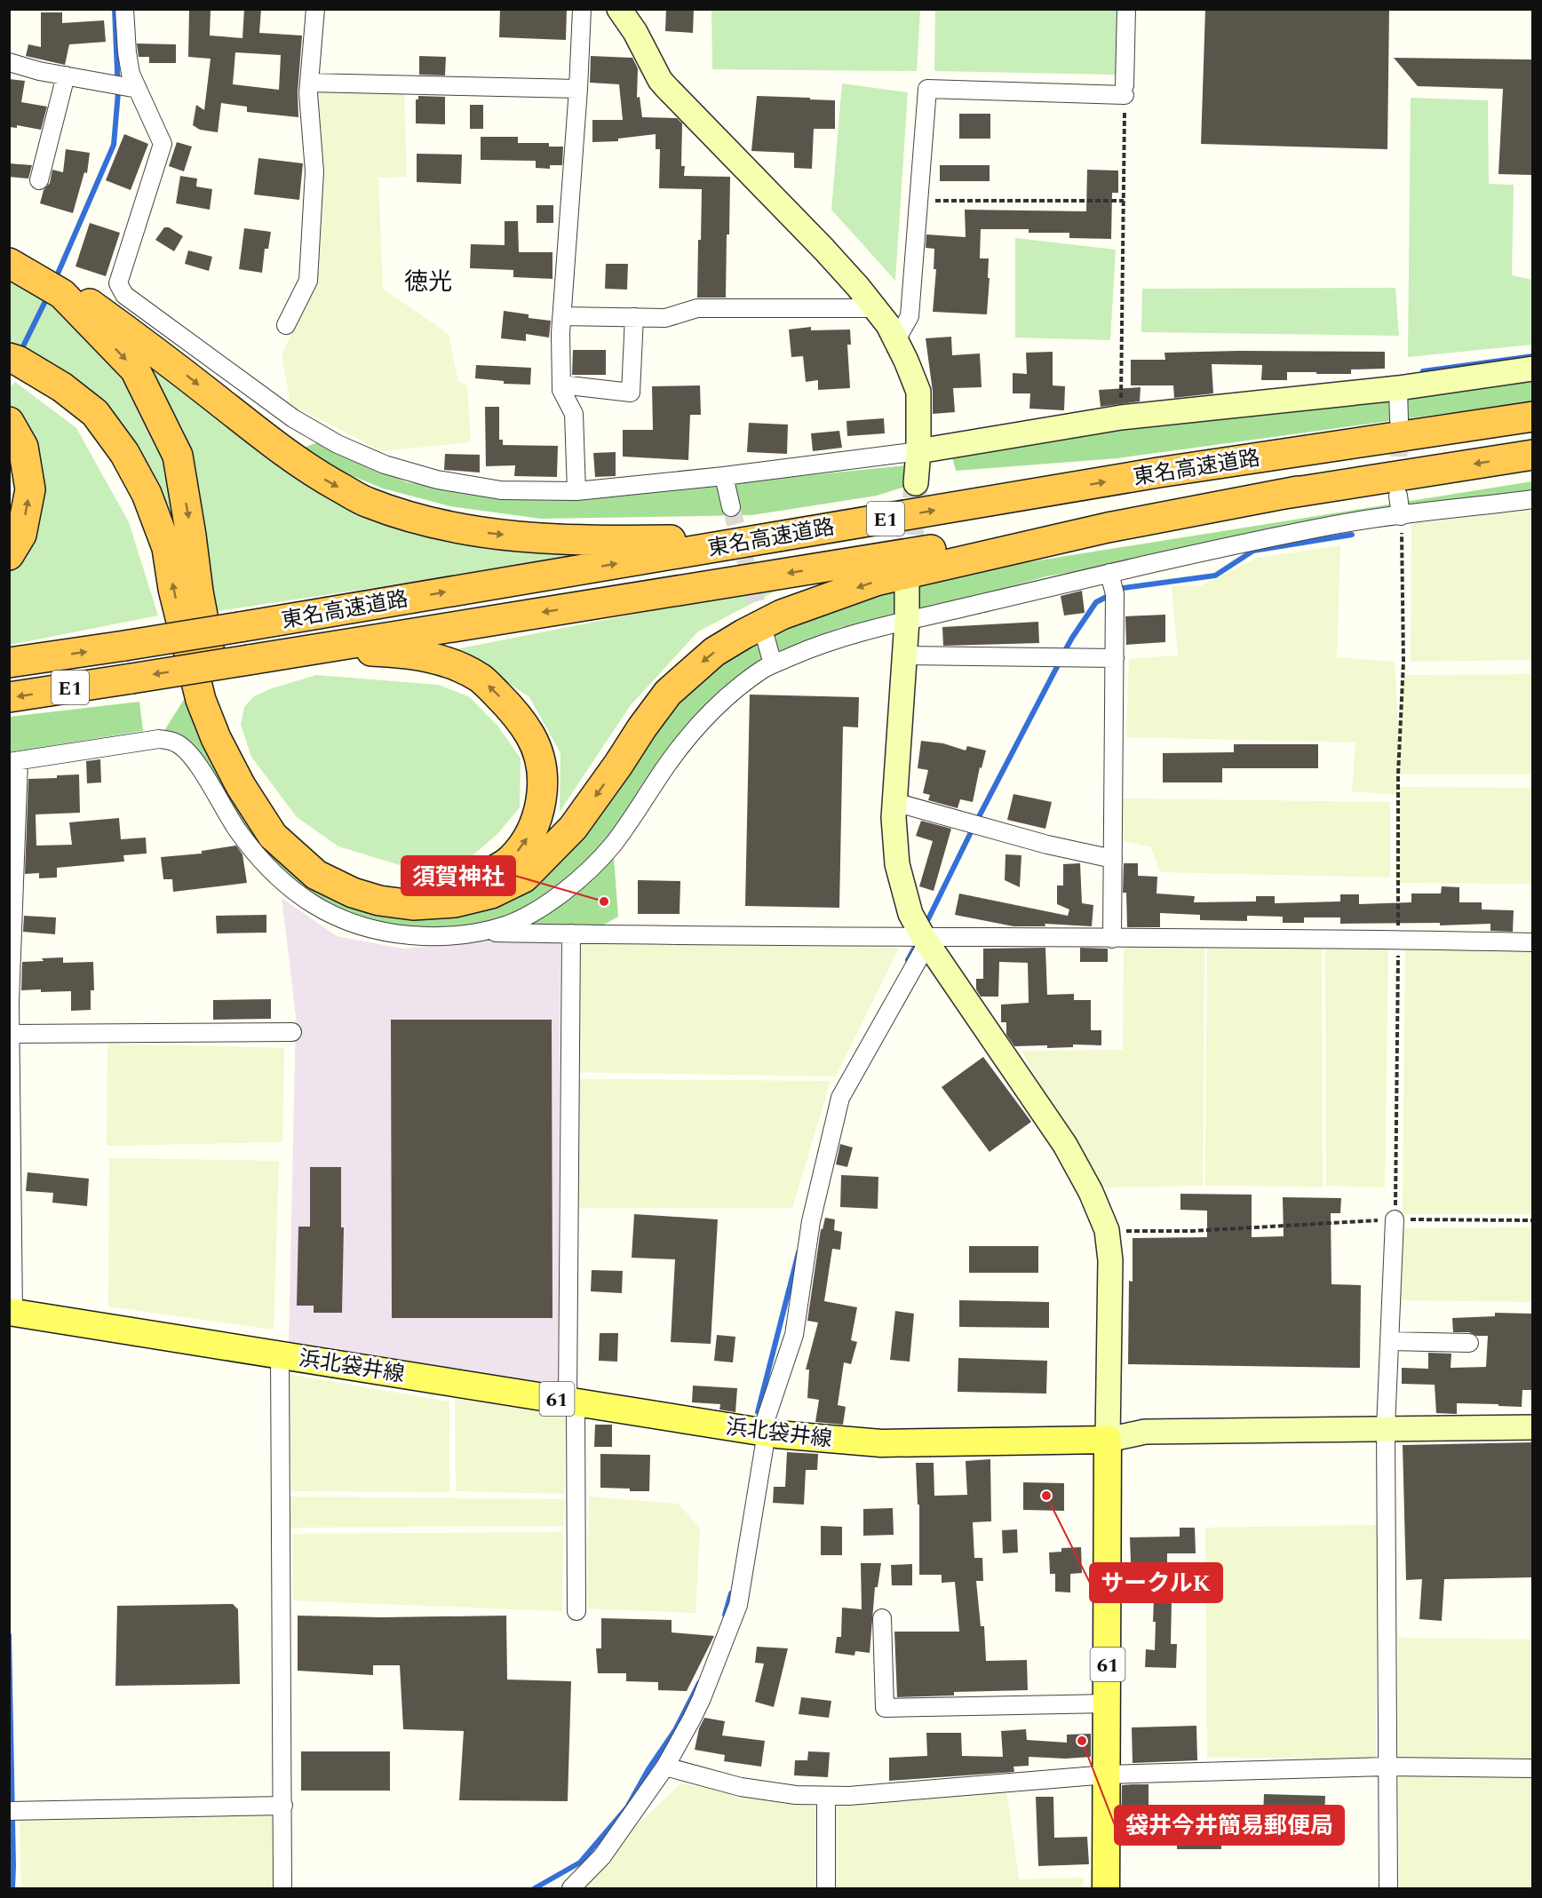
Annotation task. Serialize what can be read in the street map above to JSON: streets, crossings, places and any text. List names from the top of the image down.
{
  "streets": {
    "highway": ["東名高速道路", "E1"],
    "main road": ["浜北袋井線", "61"]
  },
  "crossings": [
    ["浜北袋井線", "61"]
  ],
  "districts": ["徳光"],
  "places": ["須賀神社", "サークルK", "袋井今井簡易郵便局"]
}
